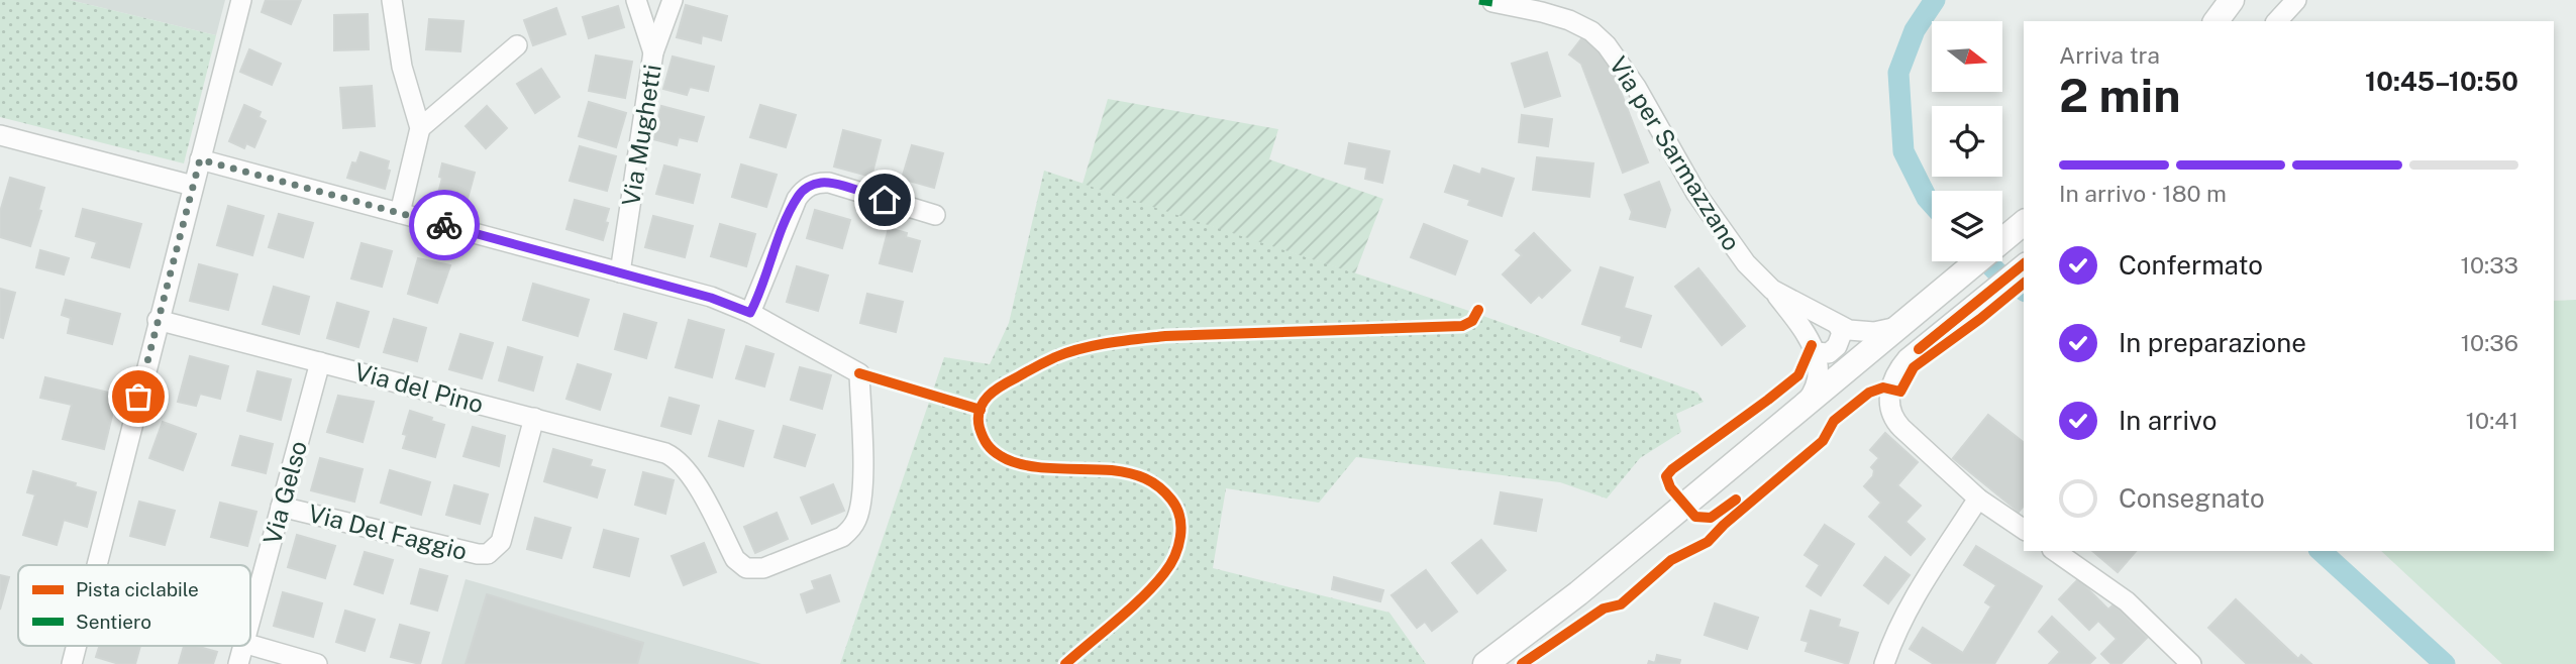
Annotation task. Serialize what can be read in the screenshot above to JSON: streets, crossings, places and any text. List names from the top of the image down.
{
  "streets": {
    "street": [
      "Via Mughetti",
      "Via per Sarmazzano",
      "Via del Pino",
      "Via Gelso",
      "Via Del Faggio"
    ]
  },
  "crossings": [
    ["Via del Pino", "Via Gelso"],
    ["Via del Pino", "Via Del Faggio"],
    ["Via Gelso", "Via Del Faggio"]
  ],
  "legend": ["Pista ciclabile", "Sentiero"],
  "north": "right",
  "page": {
    "heading": ["2 min", "Arriva tra", "10:45–10:50"],
    "bar": "In arrivo · 180 m",
    "list": [
      ["Confermato", "10:33"],
      ["In preparazione", "10:36"],
      ["In arrivo", "10:41"],
      "Consegnato"
    ]
  }
}
